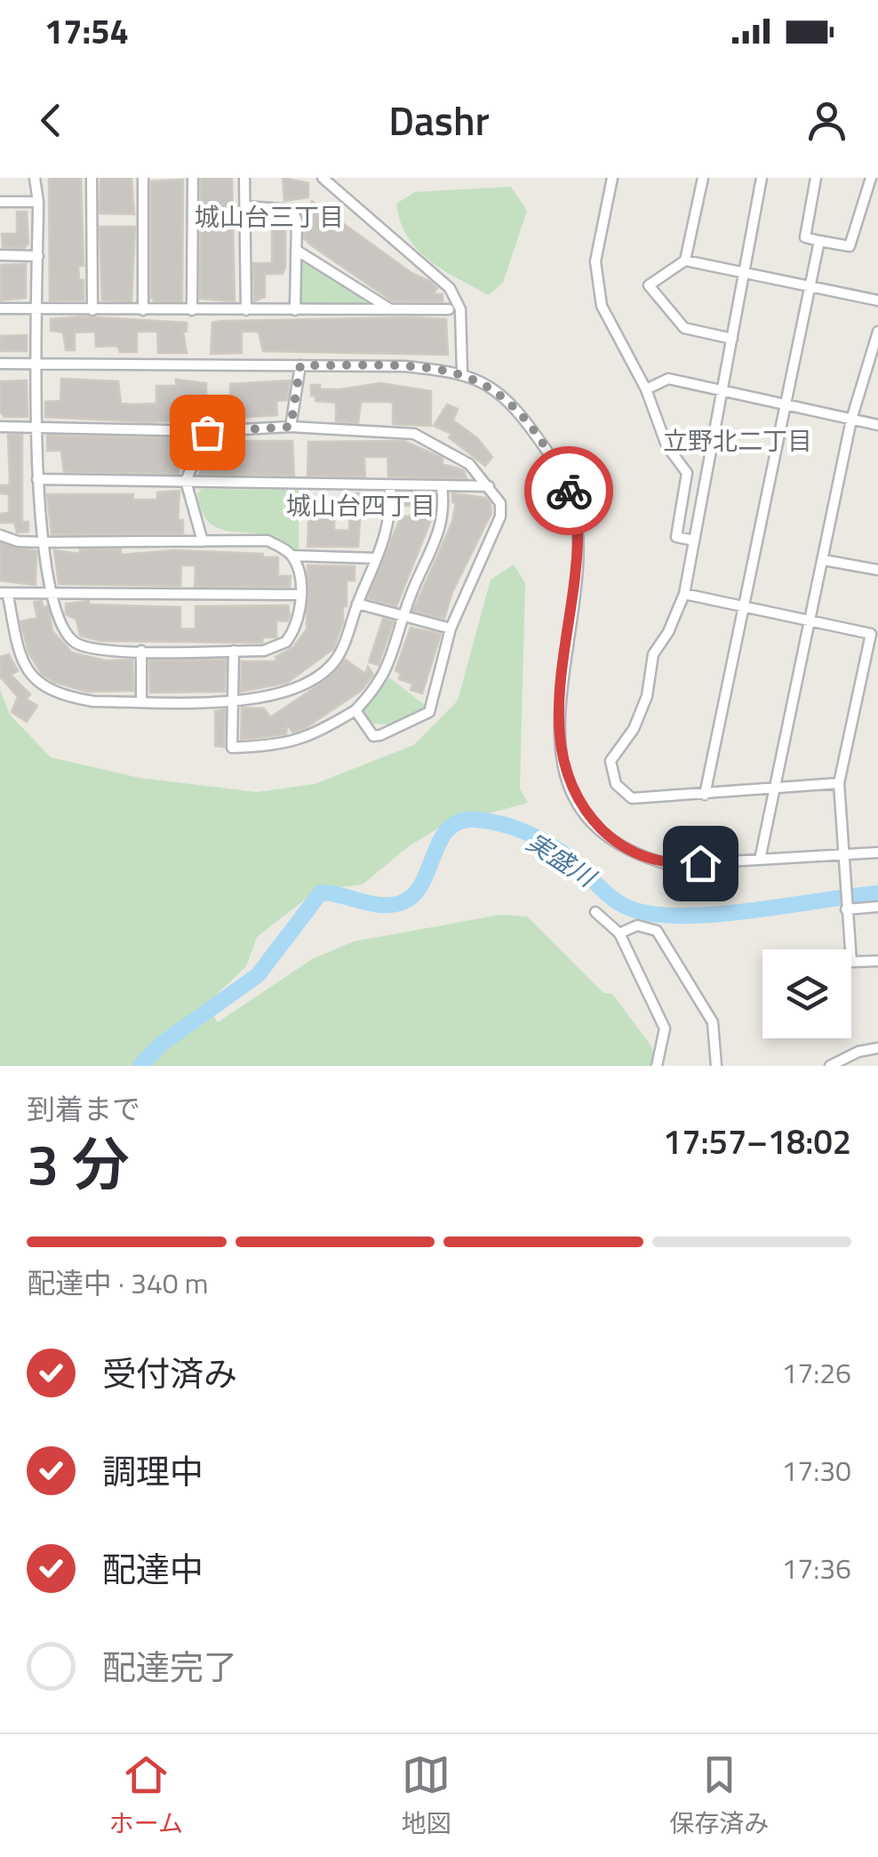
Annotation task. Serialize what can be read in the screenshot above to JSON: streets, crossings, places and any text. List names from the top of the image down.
{
  "districts": ["城山台三丁目", "立野北二丁目", "城山台四丁目"],
  "water": ["実盛川"],
  "page": {
    "status": "17:54",
    "header": "Dashr",
    "heading": ["3 分", "到着まで", "17:57–18:02"],
    "bar": "配達中 · 340 m",
    "list": [
      ["受付済み", "17:26"],
      ["調理中", "17:30"],
      ["配達中", "17:36"],
      "配達完了"
    ],
    "tabs": ["ホーム", "地図", "保存済み"]
  }
}
